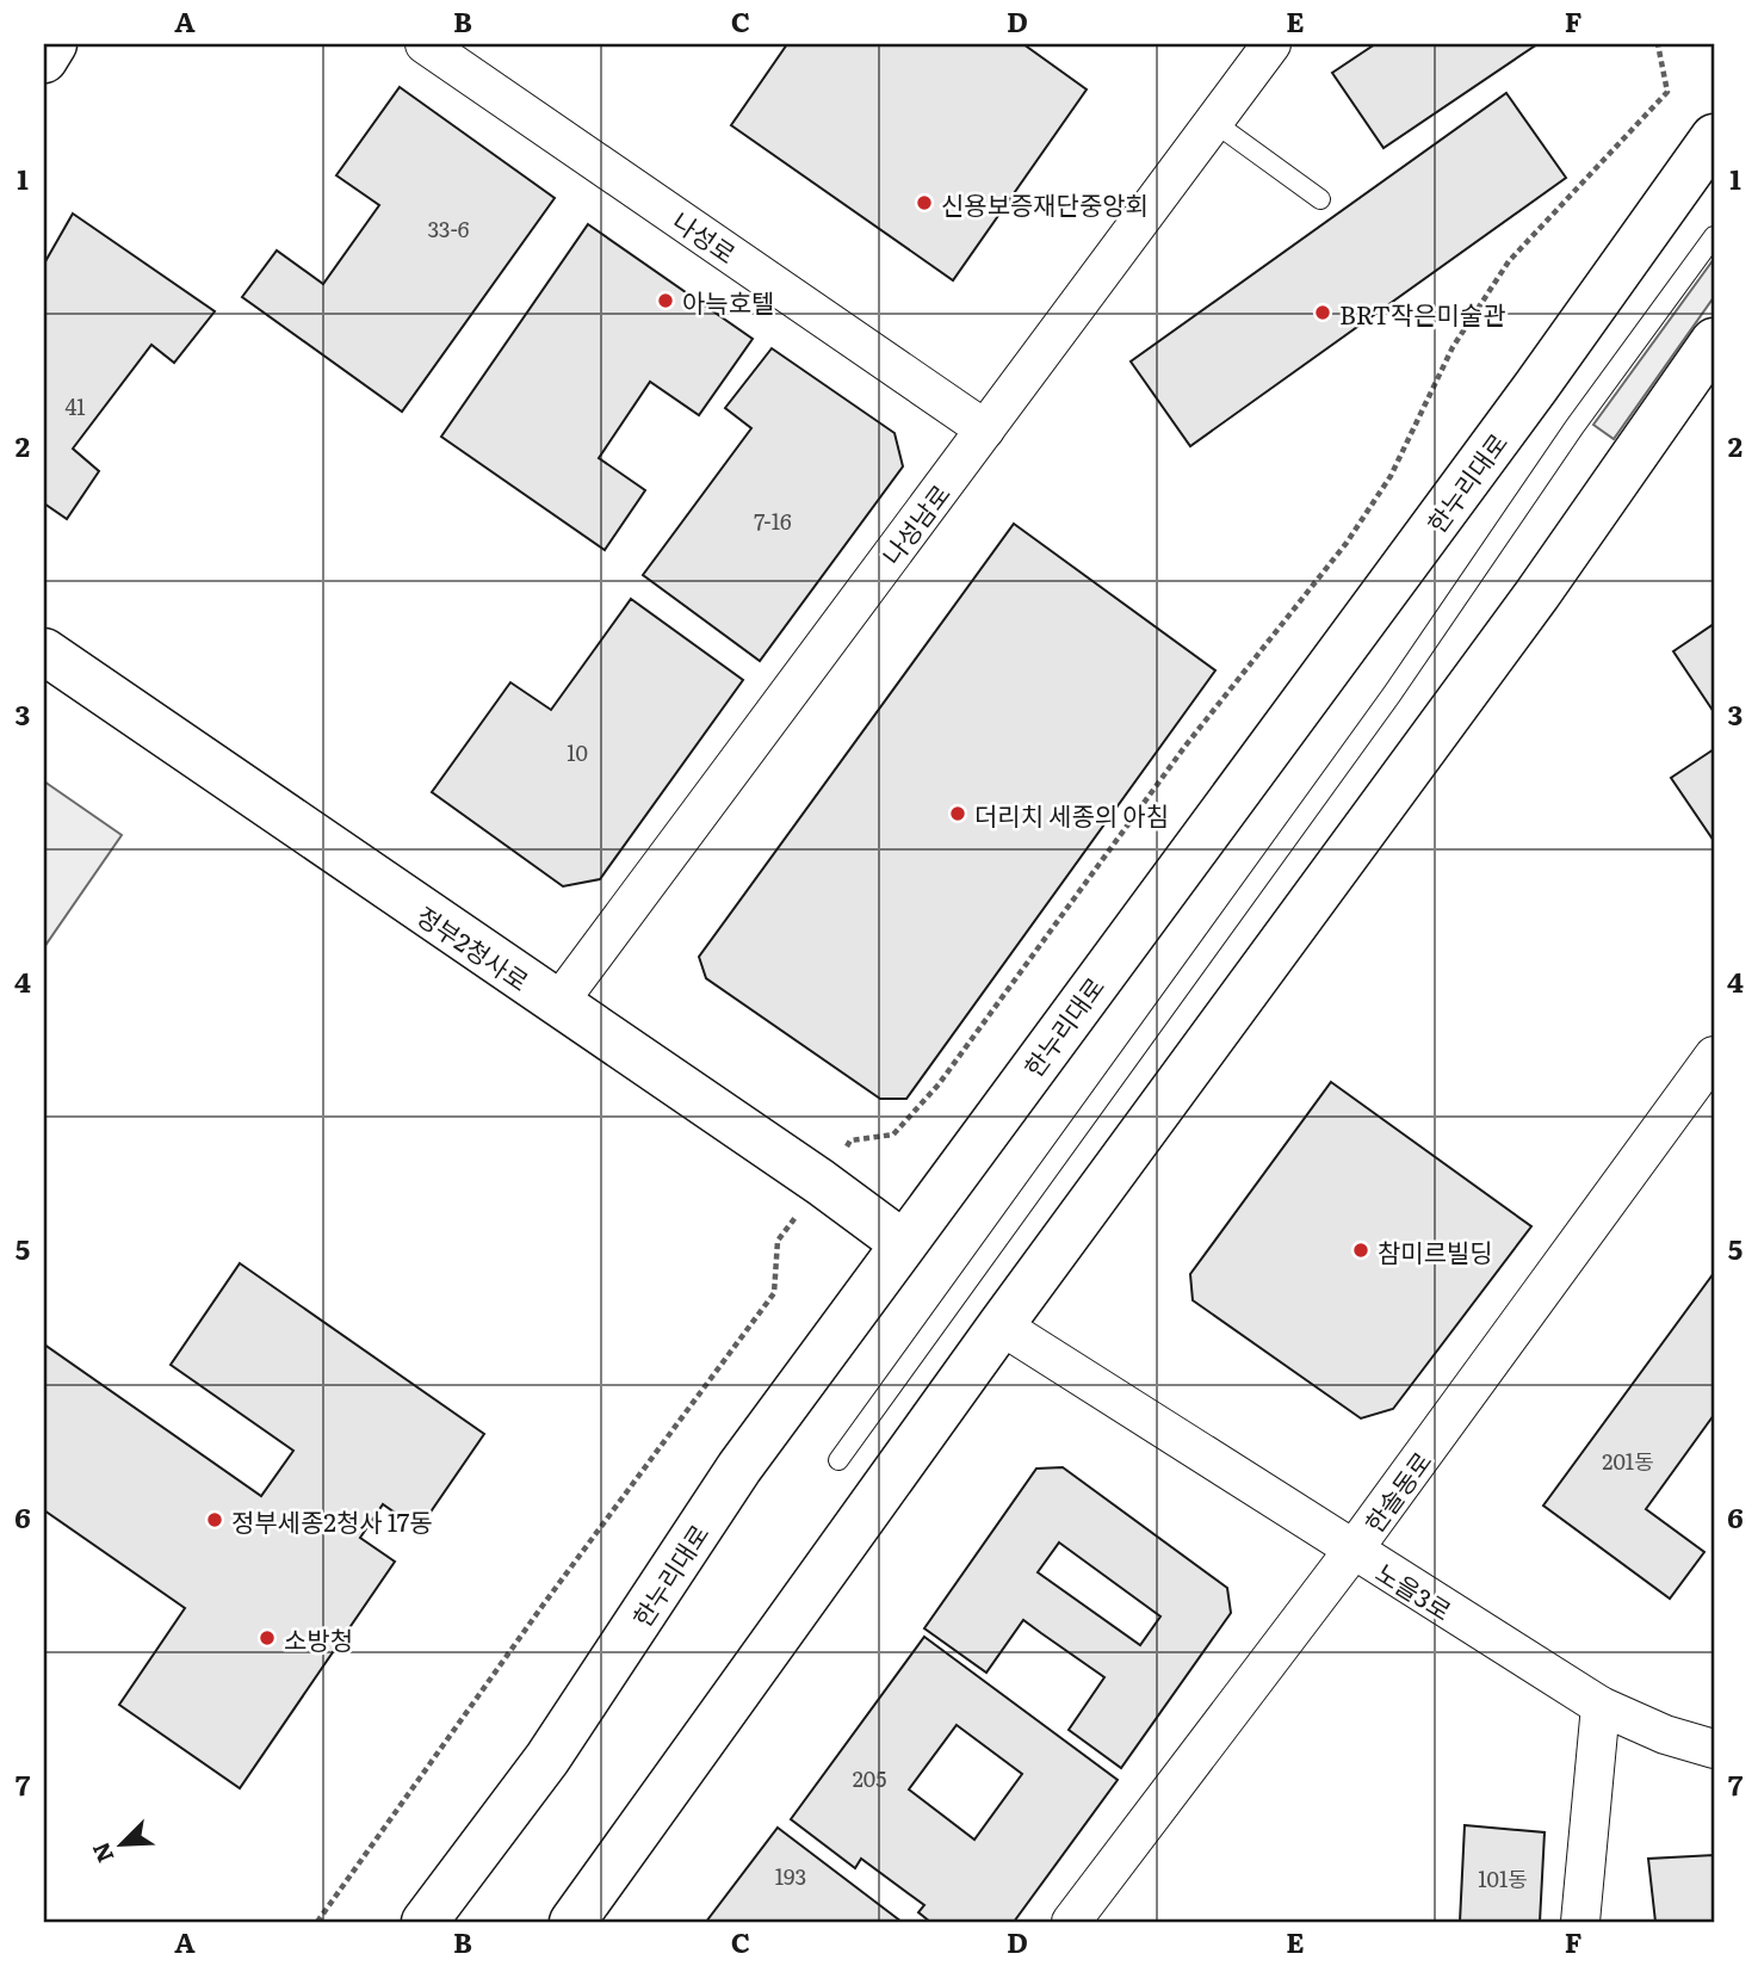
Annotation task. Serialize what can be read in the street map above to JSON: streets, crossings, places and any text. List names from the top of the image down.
{
  "streets": {
    "street": [
      "나성로",
      "한누리대로",
      "나성남로",
      "정부2청사로",
      "한솔동로",
      "노을3로"
    ]
  },
  "crossings": [
    ["나성로", "나성남로"],
    ["한누리대로", "정부2청사로"],
    ["나성남로", "정부2청사로"],
    ["한솔동로", "노을3로"]
  ],
  "places": [
    "신용보증재단중앙회",
    "아늑호텔",
    "BRT작은미술관",
    "더리치 세종의 아침",
    "참미르빌딩",
    "정부세종2청사 17동",
    "소방청"
  ],
  "house_numbers": [
    "33-6",
    "41",
    "7-16",
    "10",
    "201동",
    "205",
    "193",
    "101동"
  ],
  "north": "bottom left",
  "grid": {
    "columns": [
      "A",
      "B",
      "C",
      "D",
      "E",
      "F"
    ],
    "rows": [
      "1",
      "2",
      "3",
      "4",
      "5",
      "6",
      "7"
    ]
  }
}
